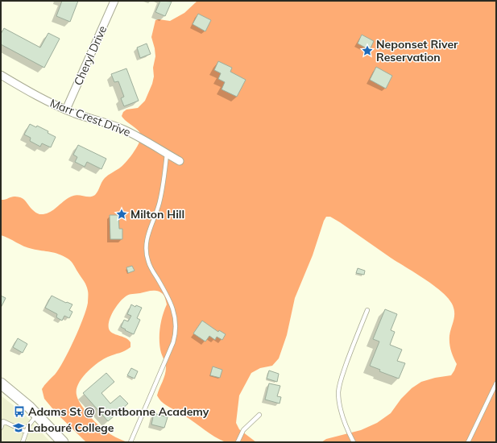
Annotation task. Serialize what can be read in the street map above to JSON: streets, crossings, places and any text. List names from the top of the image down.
{
  "streets": {
    "street": ["Cheryl Drive", "Marr Crest Drive"]
  },
  "crossings": [
    ["Cheryl Drive", "Marr Crest Drive"]
  ],
  "places": {
    "place": ["Neponset River Reservation", "Milton Hill"],
    "bus stop": ["Adams St @ Fontbonne Academy"],
    "school or university": ["Labouré College"]
  }
}
